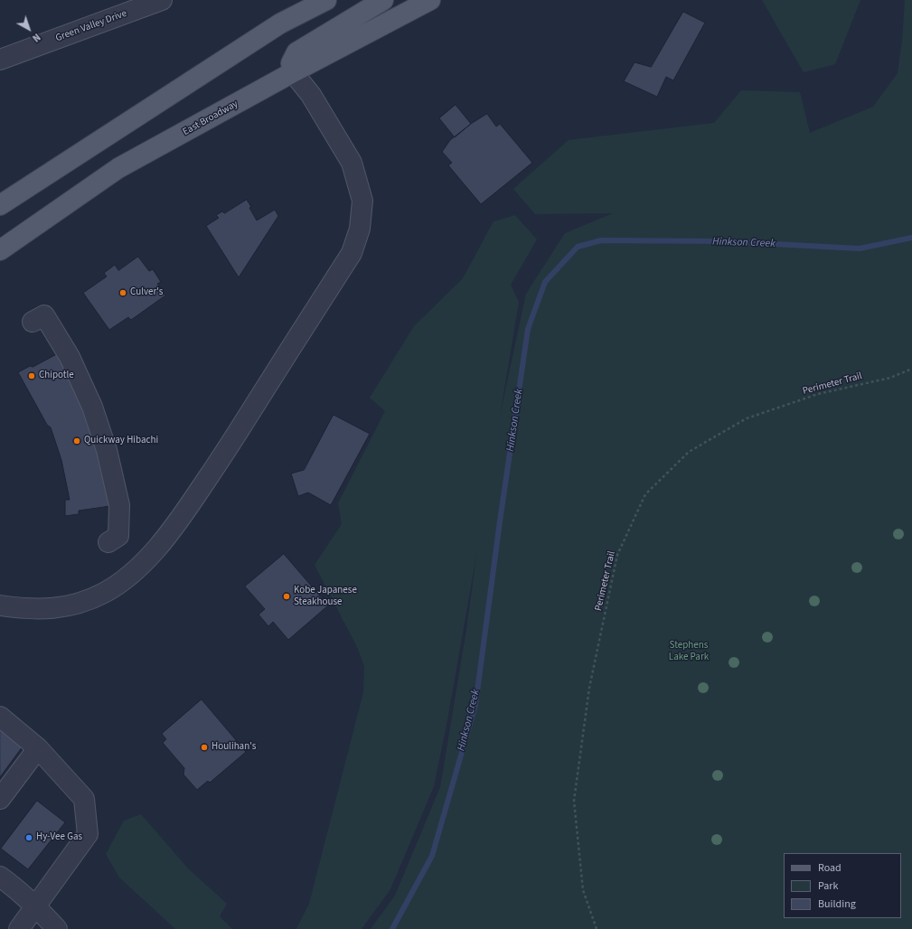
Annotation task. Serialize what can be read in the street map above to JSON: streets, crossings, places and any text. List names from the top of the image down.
{
  "streets": {
    "main road": ["East Broadway"],
    "street": ["Green Valley Drive"],
    "path": ["Perimeter Trail"]
  },
  "water": ["Hinkson Creek"],
  "parks": ["Stephens Lake Park"],
  "places": [
    "Culver's",
    "Chipotle",
    "Quickway Hibachi",
    "Kobe Japanese Steakhouse",
    "Houlihan's",
    "Hy-Vee Gas"
  ],
  "legend": ["Road", "Park", "Building"],
  "north": "bottom right"
}
